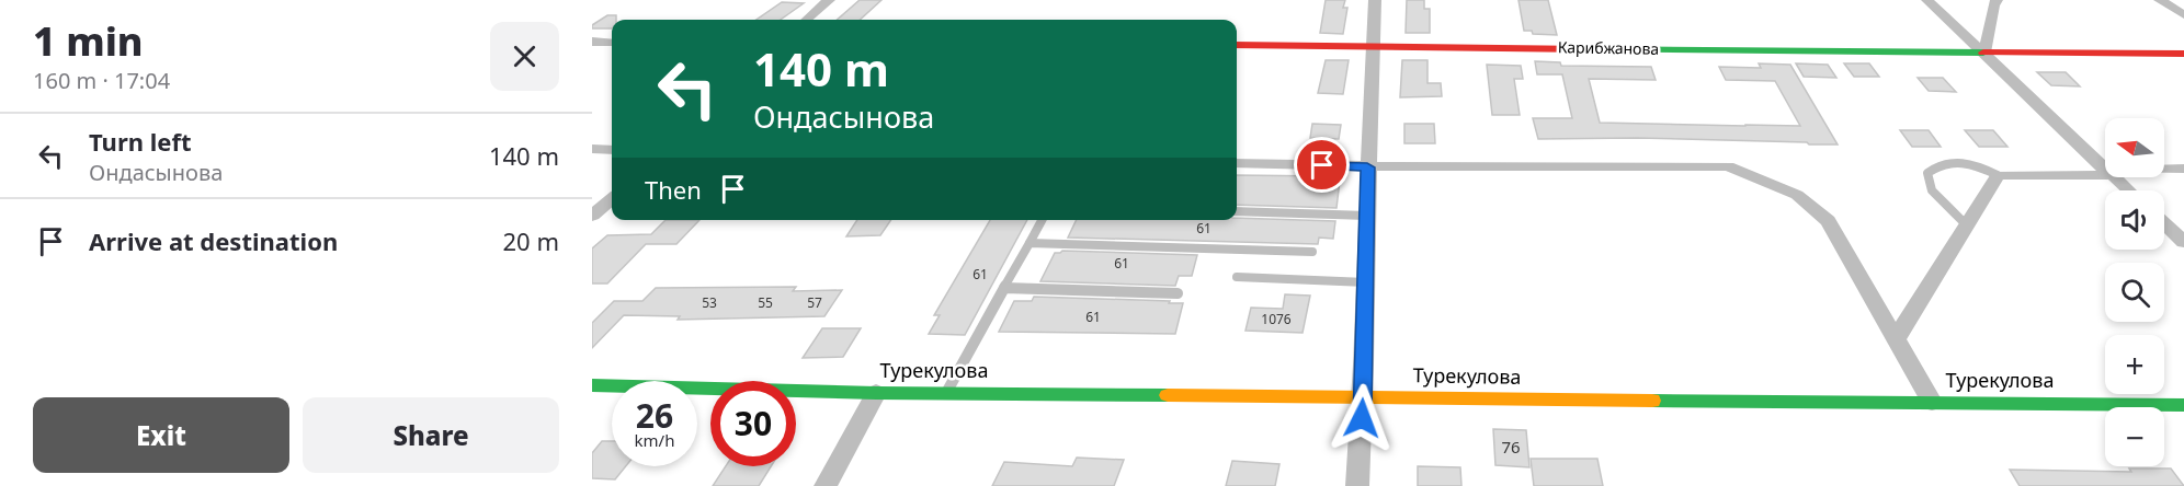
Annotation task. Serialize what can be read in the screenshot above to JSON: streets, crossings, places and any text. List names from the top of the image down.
{
  "streets": {
    "street": ["Карибжанова", "Турекулова"]
  },
  "house_numbers": [
    "61",
    "61",
    "61",
    "53",
    "55",
    "57",
    "61",
    "1076",
    "76"
  ],
  "north": "left",
  "page": {
    "heading": ["1 min", "160 m · 17:04"],
    "turn": ["140 m", "Ондасынова"],
    "list": [
      {
        "name": "Turn left",
        "note": "Ондасынова",
        "value": "140 m"
      },
      {
        "name": "Arrive at destination",
        "value": "20 m"
      }
    ],
    "map_buttons": ["+", "−"],
    "then": "Then",
    "speed": "26 km/h",
    "limit": "30",
    "buttons": ["Exit", "Share"]
  }
}
